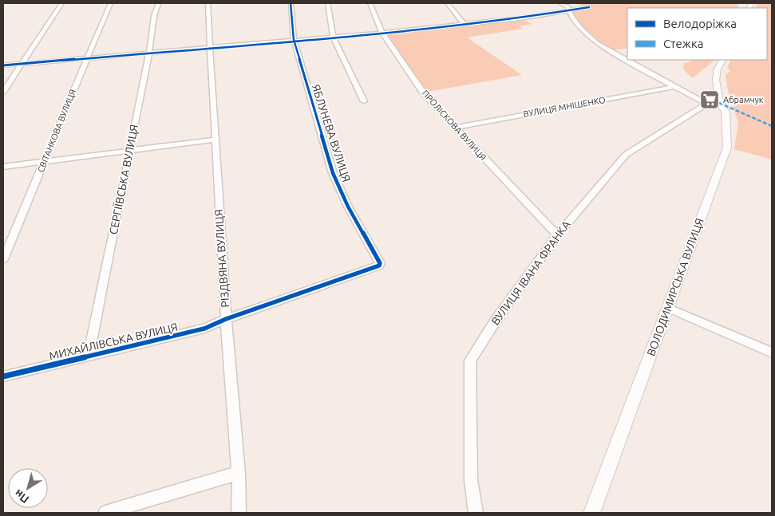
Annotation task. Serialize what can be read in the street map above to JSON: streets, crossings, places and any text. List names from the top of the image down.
{
  "streets": {
    "main road": ["ВОЛОДИМИРСЬКА ВУЛИЦЯ"],
    "street": [
      "ВУЛИЦЯ МНІШЕНКО",
      "ПРОЛІСКОВА ВУЛИЦЯ",
      "СВІТАНКОВА ВУЛИЦЯ",
      "ЯБЛУНЕВА ВУЛИЦЯ",
      "СЕРГІЇВСЬКА ВУЛИЦЯ",
      "РІЗДВЯНА ВУЛИЦЯ",
      "ВУЛИЦЯ ІВАНА ФРАНКА",
      "МИХАЙЛІВСЬКА ВУЛИЦЯ"
    ]
  },
  "crossings": [
    ["ВУЛИЦЯ МНІШЕНКО", "ПРОЛІСКОВА ВУЛИЦЯ"],
    ["ПРОЛІСКОВА ВУЛИЦЯ", "ВУЛИЦЯ ІВАНА ФРАНКА"],
    ["ЯБЛУНЕВА ВУЛИЦЯ", "РІЗДВЯНА ВУЛИЦЯ"],
    ["ЯБЛУНЕВА ВУЛИЦЯ", "МИХАЙЛІВСЬКА ВУЛИЦЯ"],
    ["СЕРГІЇВСЬКА ВУЛИЦЯ", "МИХАЙЛІВСЬКА ВУЛИЦЯ"],
    ["РІЗДВЯНА ВУЛИЦЯ", "МИХАЙЛІВСЬКА ВУЛИЦЯ"],
    ["ВУЛИЦЯ ІВАНА ФРАНКА", "ВОЛОДИМИРСЬКА ВУЛИЦЯ"]
  ],
  "places": {
    "supermarket": ["Абрамчук"]
  },
  "legend": ["Велодоріжка", "Стежка"],
  "north": "bottom left"
}
